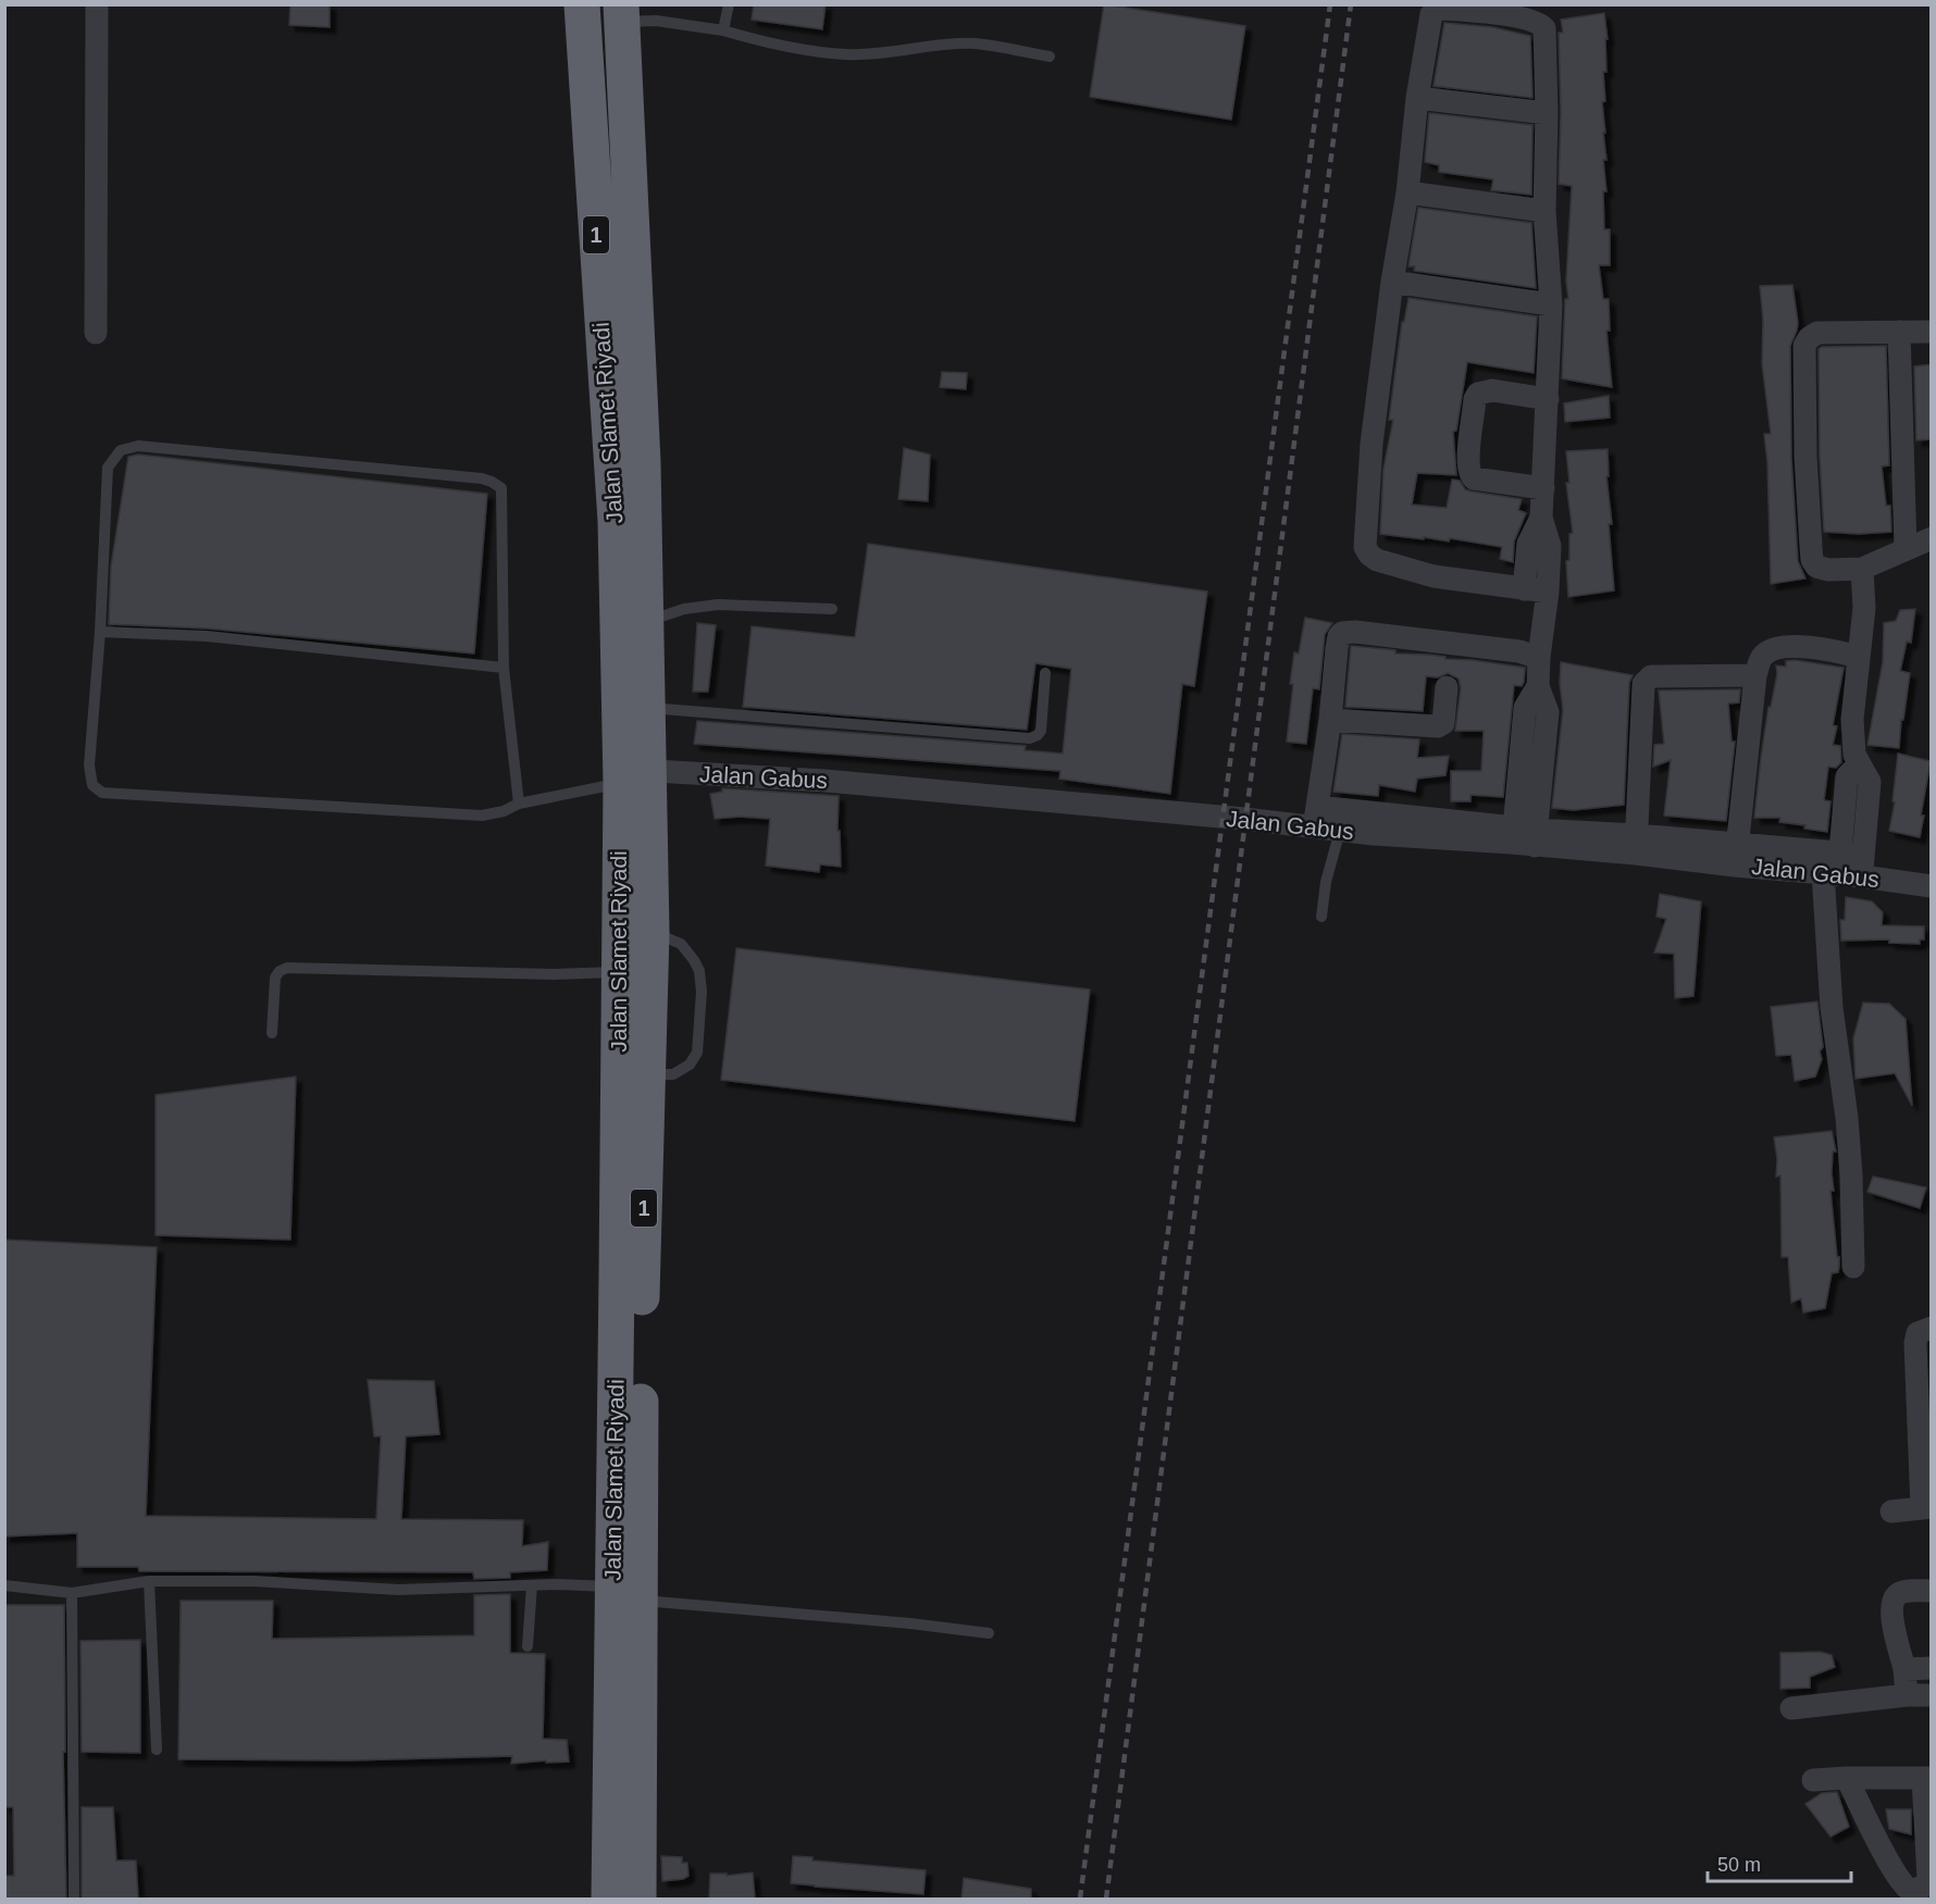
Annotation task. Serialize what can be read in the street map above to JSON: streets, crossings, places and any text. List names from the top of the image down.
{
  "streets": {
    "highway": ["1", "Jalan Slamet Riyadi"],
    "street": ["Jalan Gabus"]
  },
  "crossings": [
    ["Jalan Slamet Riyadi", "Jalan Gabus"]
  ],
  "scale_bar": "50 m"
}
